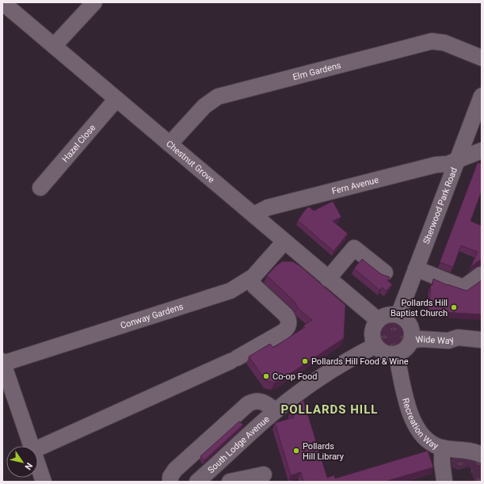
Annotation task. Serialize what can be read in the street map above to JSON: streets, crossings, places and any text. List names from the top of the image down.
{
  "streets": {
    "street": [
      "Elm Gardens",
      "Hazel Close",
      "Chestnut Grove",
      "Fern Avenue",
      "Sherwood Park Road",
      "Conway Gardens",
      "Wide Way",
      "Recreation Way",
      "South Lodge Avenue"
    ]
  },
  "crossings": [
    ["Elm Gardens", "Chestnut Grove"],
    ["Hazel Close", "Chestnut Grove"],
    ["Chestnut Grove", "Fern Avenue"],
    ["Chestnut Grove", "Sherwood Park Road"],
    ["Chestnut Grove", "Conway Gardens"],
    ["Chestnut Grove", "Wide Way"],
    ["Chestnut Grove", "Recreation Way"],
    ["Chestnut Grove", "South Lodge Avenue"],
    ["Fern Avenue", "Sherwood Park Road"],
    ["Sherwood Park Road", "Wide Way"],
    ["Sherwood Park Road", "Recreation Way"],
    ["Sherwood Park Road", "South Lodge Avenue"],
    ["Wide Way", "Recreation Way"],
    ["Wide Way", "South Lodge Avenue"],
    ["Recreation Way", "South Lodge Avenue"]
  ],
  "districts": ["POLLARDS HILL"],
  "places": [
    "Pollards Hill Baptist Church",
    "Pollards Hill Food & Wine",
    "Co-op Food",
    "Pollards Hill Library"
  ],
  "north": "bottom right"
}
